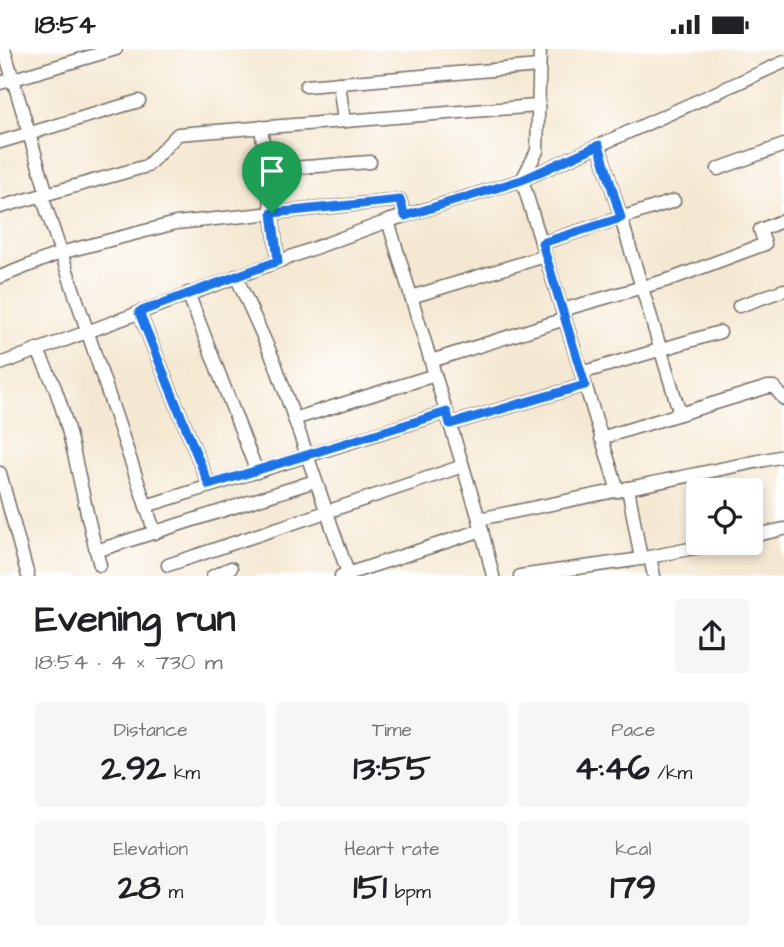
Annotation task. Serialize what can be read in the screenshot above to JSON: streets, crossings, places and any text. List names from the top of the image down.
{
  "page": {
    "status": "18:54",
    "heading": ["Evening run", "18:54 · 4 × 730 m"],
    "stats": [
      ["Distance", "2.92 km"],
      ["Time", "13:55"],
      ["Pace", "4:46 /km"],
      ["Elevation", "28 m"],
      ["Heart rate", "151 bpm"],
      ["kcal", "179"]
    ]
  }
}
